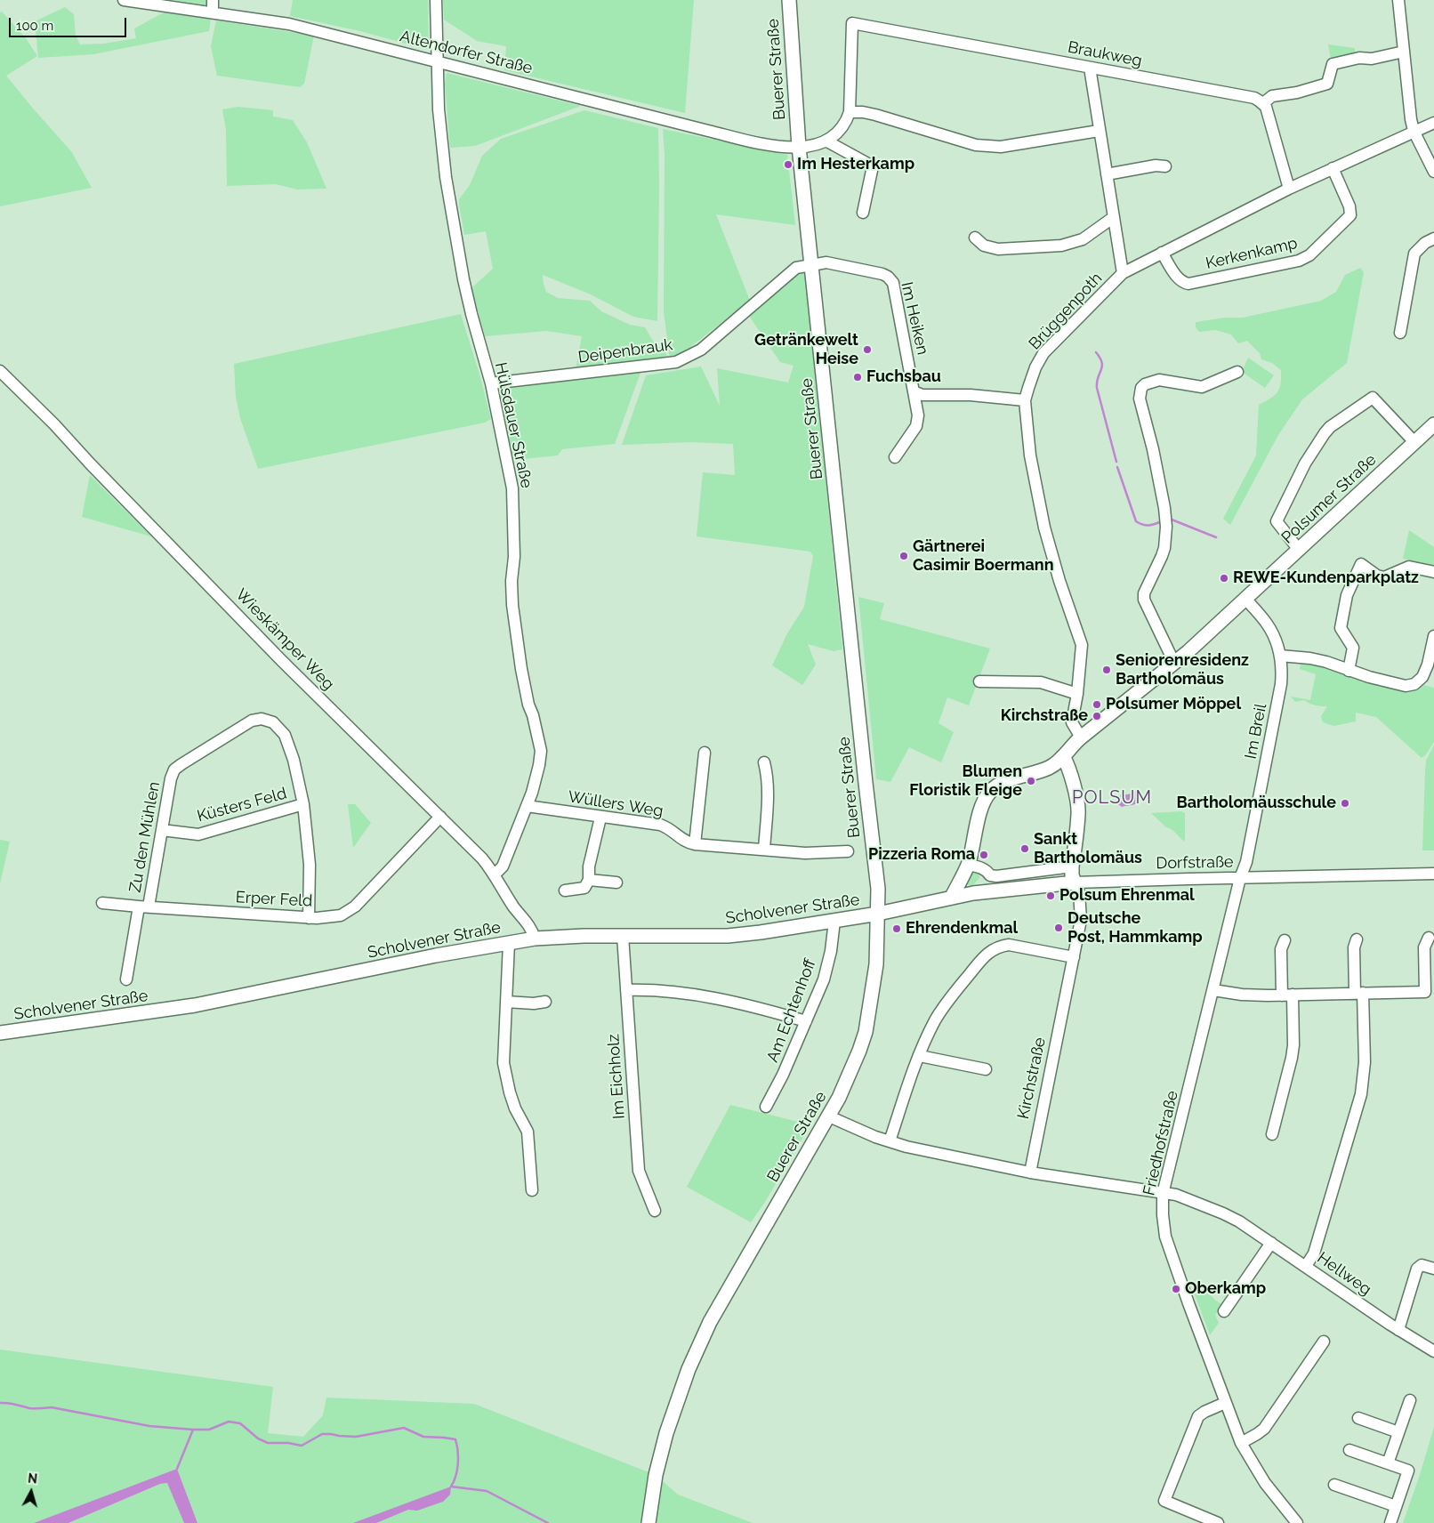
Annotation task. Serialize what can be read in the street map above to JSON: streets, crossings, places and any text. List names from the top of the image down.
{
  "streets": {
    "main road": [
      "Buerer Straße",
      "Polsumer Straße",
      "Dorfstraße",
      "Scholvener Straße",
      "Kirchstraße"
    ],
    "street": [
      "Altendorfer Straße",
      "Braukweg",
      "Kerkenkamp",
      "Brüggenpoth",
      "Im Heiken",
      "Deipenbrauk",
      "Hülsdauer Straße",
      "Wieskämper Weg",
      "Im Breil",
      "Wüllers Weg",
      "Küsters Feld",
      "Zu den Mühlen",
      "Erper Feld",
      "Am Echtenhoff",
      "Im Eichholz",
      "Friedhofstraße",
      "Hellweg"
    ]
  },
  "crossings": [
    ["Altendorfer Straße", "Buerer Straße"],
    ["Altendorfer Straße", "Hülsdauer Straße"],
    ["Buerer Straße", "Im Heiken"],
    ["Buerer Straße", "Deipenbrauk"],
    ["Buerer Straße", "Dorfstraße"],
    ["Buerer Straße", "Scholvener Straße"],
    ["Kerkenkamp", "Brüggenpoth"],
    ["Brüggenpoth", "Polsumer Straße"],
    ["Im Heiken", "Deipenbrauk"],
    ["Deipenbrauk", "Hülsdauer Straße"],
    ["Hülsdauer Straße", "Wieskämper Weg"],
    ["Hülsdauer Straße", "Wüllers Weg"],
    ["Polsumer Straße", "Im Breil"],
    ["Polsumer Straße", "Dorfstraße"],
    ["Polsumer Straße", "Kirchstraße"],
    ["Wieskämper Weg", "Erper Feld"],
    ["Wieskämper Weg", "Scholvener Straße"],
    ["Im Breil", "Dorfstraße"],
    ["Im Breil", "Friedhofstraße"],
    ["Küsters Feld", "Zu den Mühlen"],
    ["Zu den Mühlen", "Erper Feld"],
    ["Dorfstraße", "Scholvener Straße"],
    ["Dorfstraße", "Kirchstraße"],
    ["Dorfstraße", "Friedhofstraße"],
    ["Scholvener Straße", "Am Echtenhoff"],
    ["Scholvener Straße", "Im Eichholz"],
    ["Friedhofstraße", "Hellweg"]
  ],
  "districts": ["POLSUM"],
  "places": [
    "Im Hesterkamp",
    "Getränkewelt Heise",
    "Fuchsbau",
    "Gärtnerei Casimir Boermann",
    "REWE-Kundenparkplatz",
    "Seniorenresidenz Bartholomäus",
    "Polsumer Möppel",
    "Kirchstraße",
    "Blumen Floristik Fleige",
    "Bartholomäusschule",
    "Sankt Bartholomäus",
    "Pizzeria Roma",
    "Polsum Ehrenmal",
    "Deutsche Post, Hammkamp",
    "Ehrendenkmal",
    "Oberkamp"
  ],
  "scale_bar": "100 m",
  "north": "top"
}
